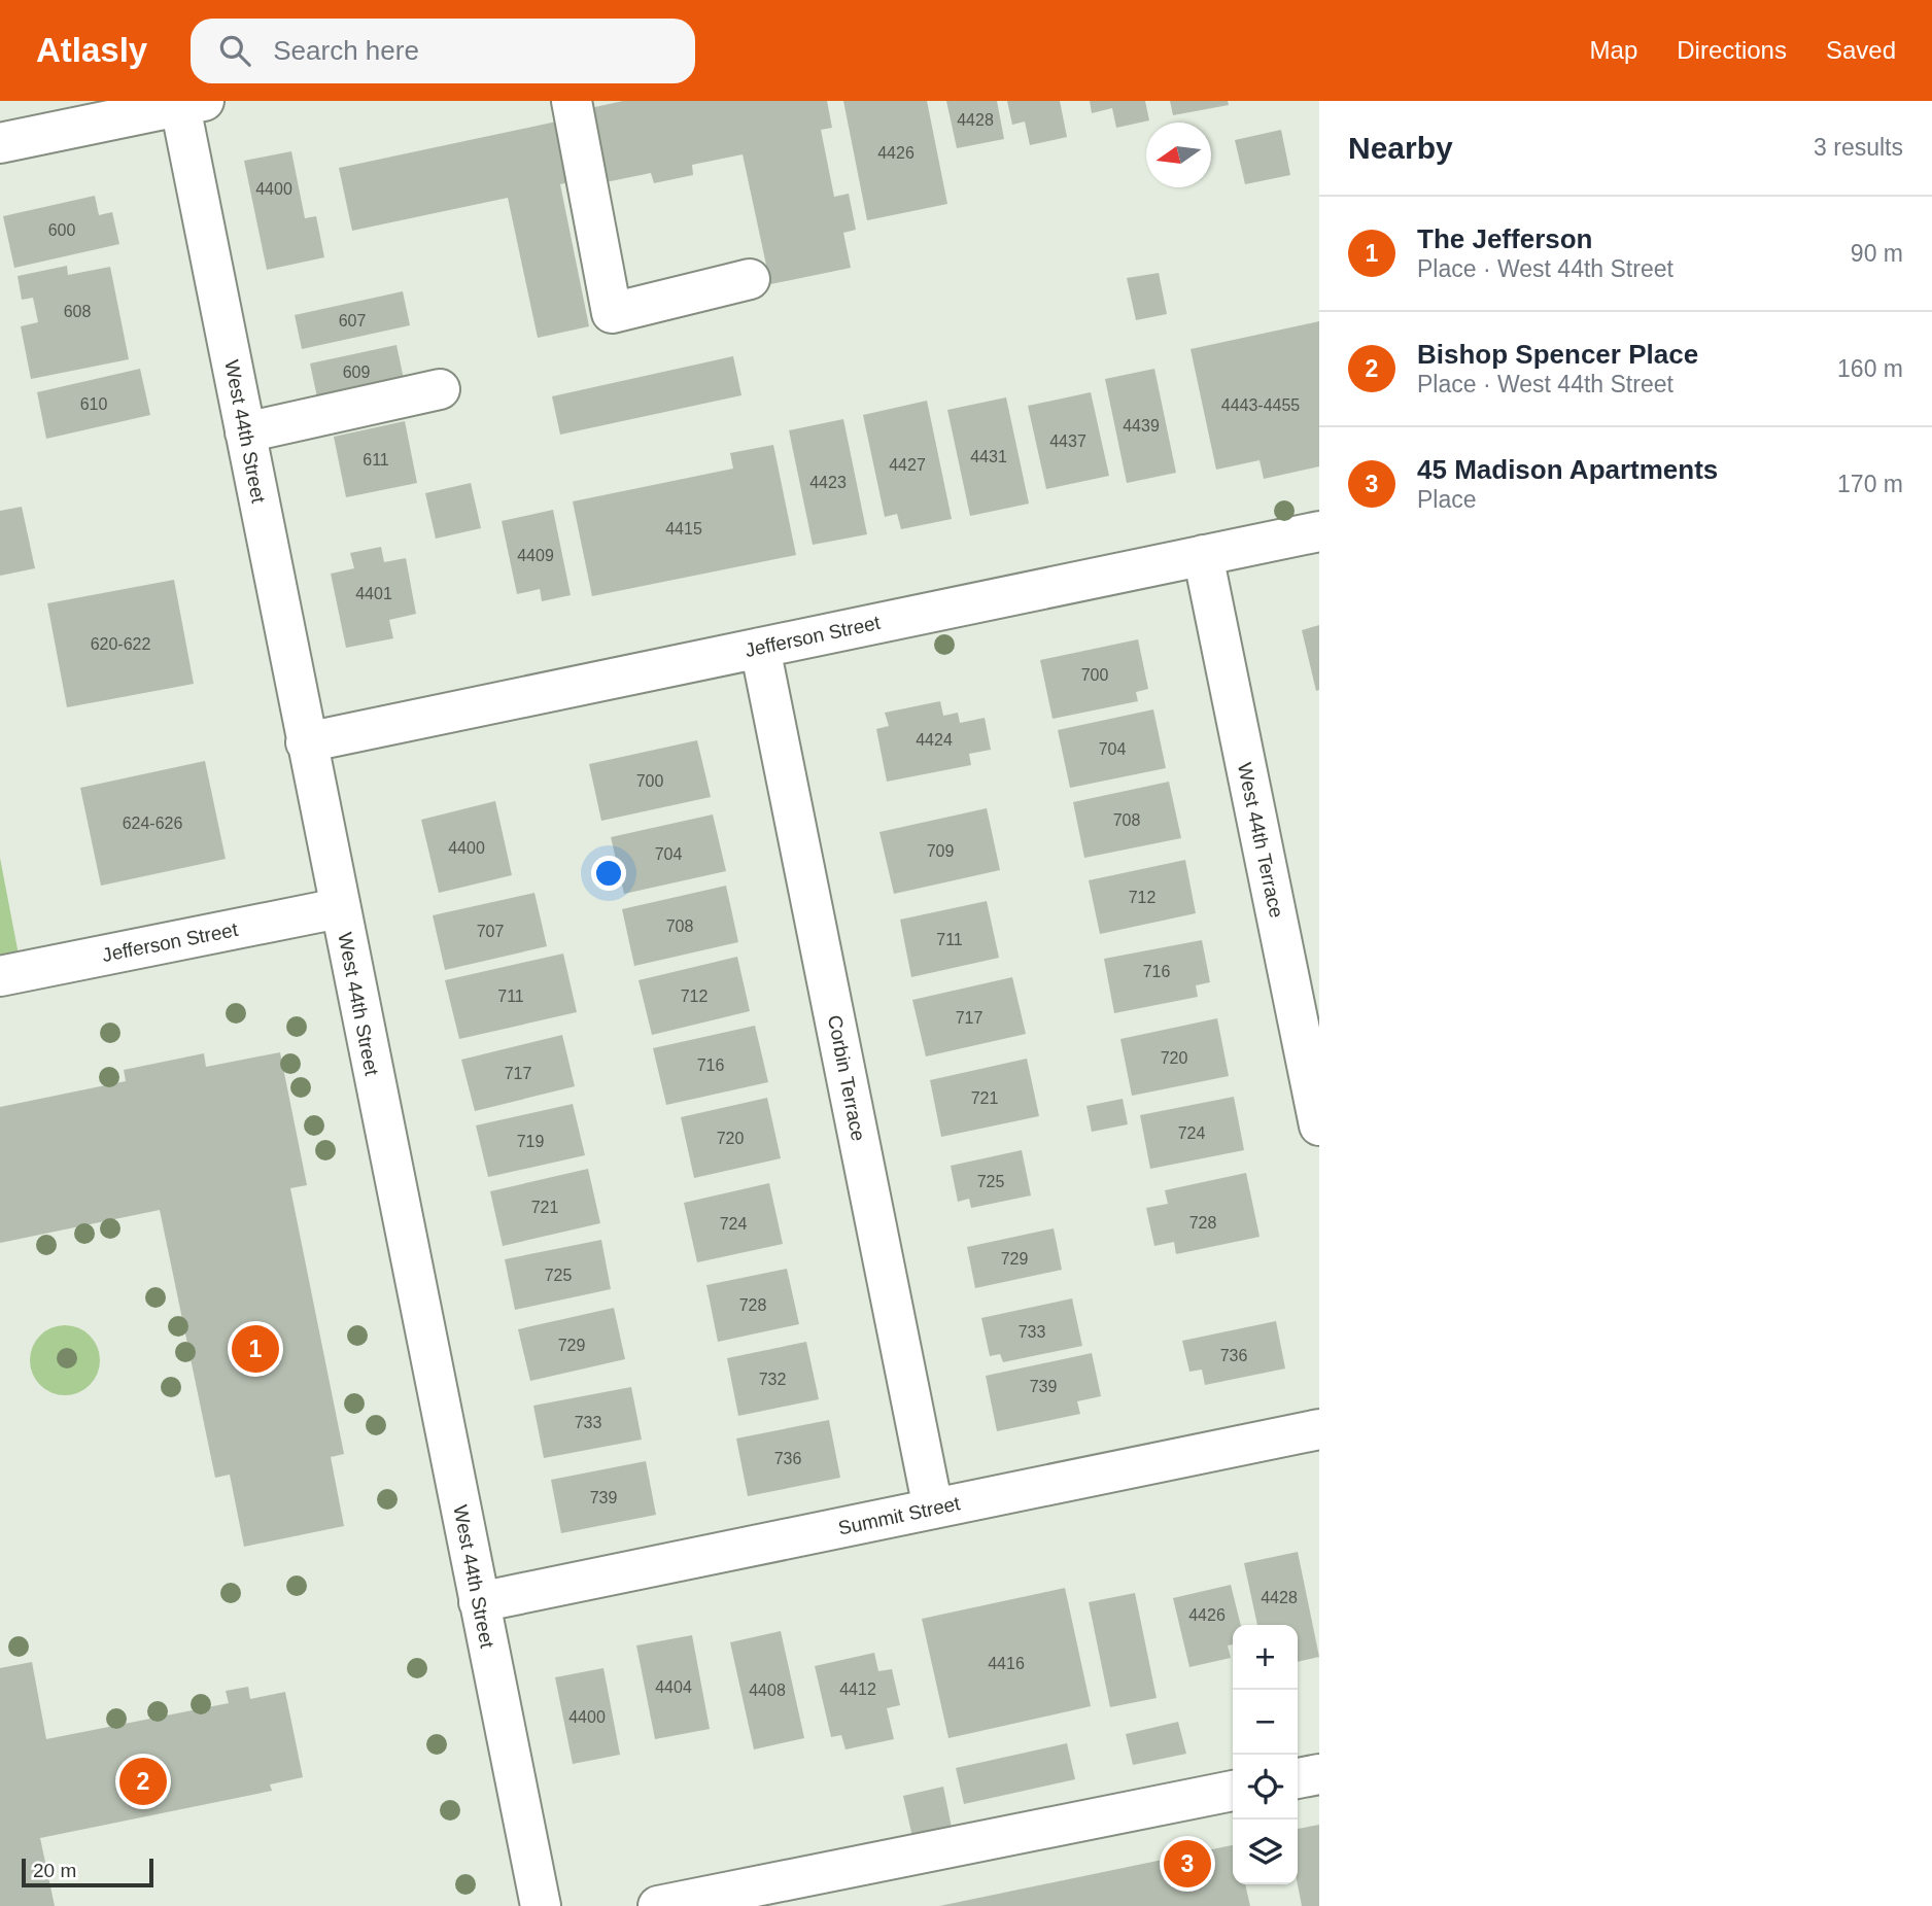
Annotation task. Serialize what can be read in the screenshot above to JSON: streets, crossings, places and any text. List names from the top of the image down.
{
  "streets": {
    "street": [
      "West 44th Street",
      "Jefferson Street",
      "West 44th Terrace",
      "Corbin Terrace",
      "Summit Street"
    ]
  },
  "crossings": [
    ["West 44th Street", "Jefferson Street"],
    ["West 44th Street", "Summit Street"],
    ["Jefferson Street", "West 44th Terrace"],
    ["Jefferson Street", "Corbin Terrace"],
    ["Corbin Terrace", "Summit Street"]
  ],
  "house_numbers": [
    "4428",
    "4426",
    "4400",
    "600",
    "608",
    "607",
    "609",
    "610",
    "4443-4455",
    "4439",
    "4437",
    "4431",
    "611",
    "4427",
    "4423",
    "4415",
    "4409",
    "4401",
    "620-622",
    "700",
    "4424",
    "704",
    "700",
    "708",
    "624-626",
    "4400",
    "709",
    "704",
    "712",
    "708",
    "707",
    "711",
    "716",
    "711",
    "712",
    "717",
    "720",
    "716",
    "717",
    "721",
    "724",
    "720",
    "719",
    "725",
    "721",
    "728",
    "724",
    "729",
    "725",
    "728",
    "733",
    "729",
    "736",
    "732",
    "739",
    "733",
    "736",
    "739",
    "4428",
    "4426",
    "4416",
    "4404",
    "4412",
    "4408",
    "4400"
  ],
  "scale_bar": "20 m",
  "north": "left",
  "page": {
    "header": "Atlasly",
    "search": "Search here",
    "nav": ["Map", "Directions", "Saved"],
    "heading": ["Nearby", "3 results"],
    "list": [
      {
        "mark": "1",
        "name": "The Jefferson",
        "note": "Place · West 44th Street",
        "value": "90 m"
      },
      {
        "mark": "2",
        "name": "Bishop Spencer Place",
        "note": "Place · West 44th Street",
        "value": "160 m"
      },
      {
        "mark": "3",
        "name": "45 Madison Apartments",
        "note": "Place",
        "value": "170 m"
      }
    ],
    "pins": ["1", "2", "3"],
    "map_buttons": ["+", "−"],
    "scale": "20 m"
  }
}
